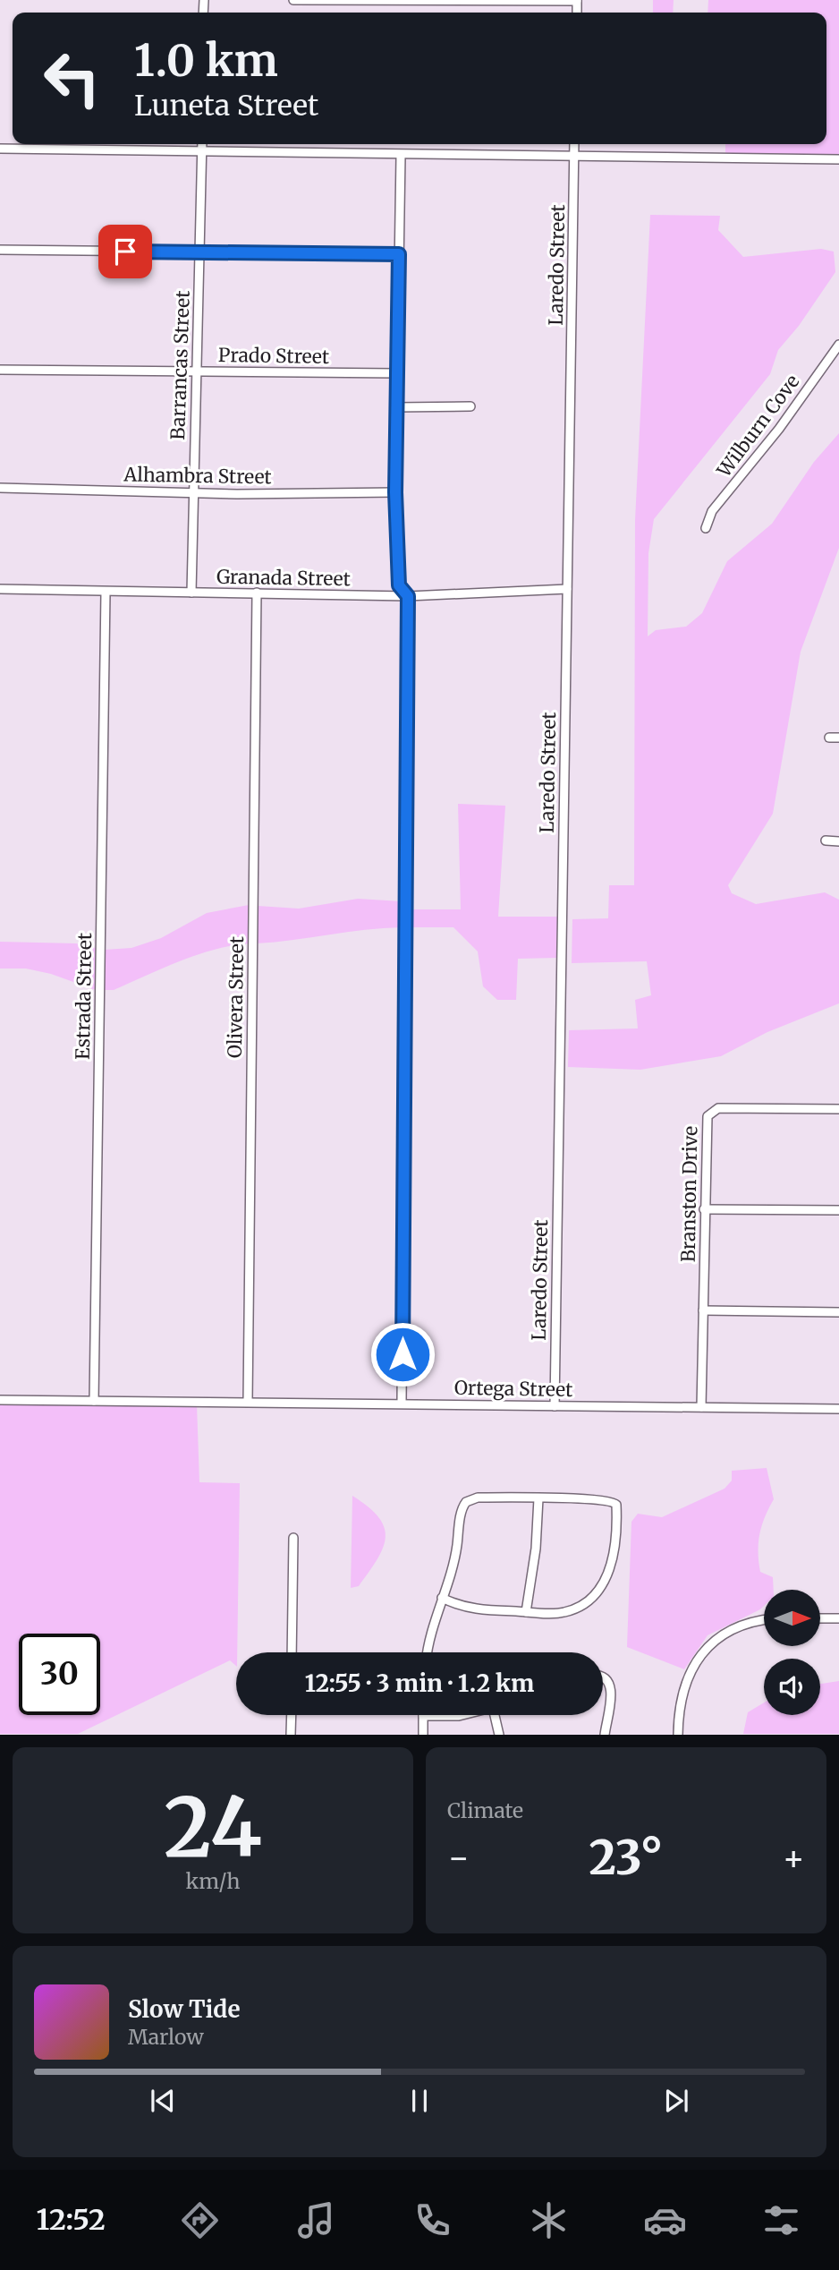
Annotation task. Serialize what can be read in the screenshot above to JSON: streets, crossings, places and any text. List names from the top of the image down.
{
  "streets": {
    "street": [
      "Laredo Street",
      "Prado Street",
      "Barrancas Street",
      "Wilburn Cove",
      "Alhambra Street",
      "Granada Street",
      "Estrada Street",
      "Olivera Street",
      "Branston Drive",
      "Ortega Street"
    ]
  },
  "crossings": [
    ["Laredo Street", "Granada Street"],
    ["Laredo Street", "Ortega Street"],
    ["Prado Street", "Barrancas Street"],
    ["Barrancas Street", "Alhambra Street"],
    ["Barrancas Street", "Granada Street"],
    ["Granada Street", "Estrada Street"],
    ["Granada Street", "Olivera Street"],
    ["Estrada Street", "Ortega Street"],
    ["Olivera Street", "Ortega Street"],
    ["Branston Drive", "Ortega Street"]
  ],
  "north": "right",
  "page": {
    "turn": ["1.0 km", "Luneta Street"],
    "limit": "30",
    "trip": "12:55 · 3 min · 1.2 km",
    "tile": [
      ["24", "km/h"],
      "Climate"
    ],
    "heat": ["−", "23°", "+"],
    "song": ["Slow Tide", "Marlow"],
    "tabs": "12:52"
  }
}
